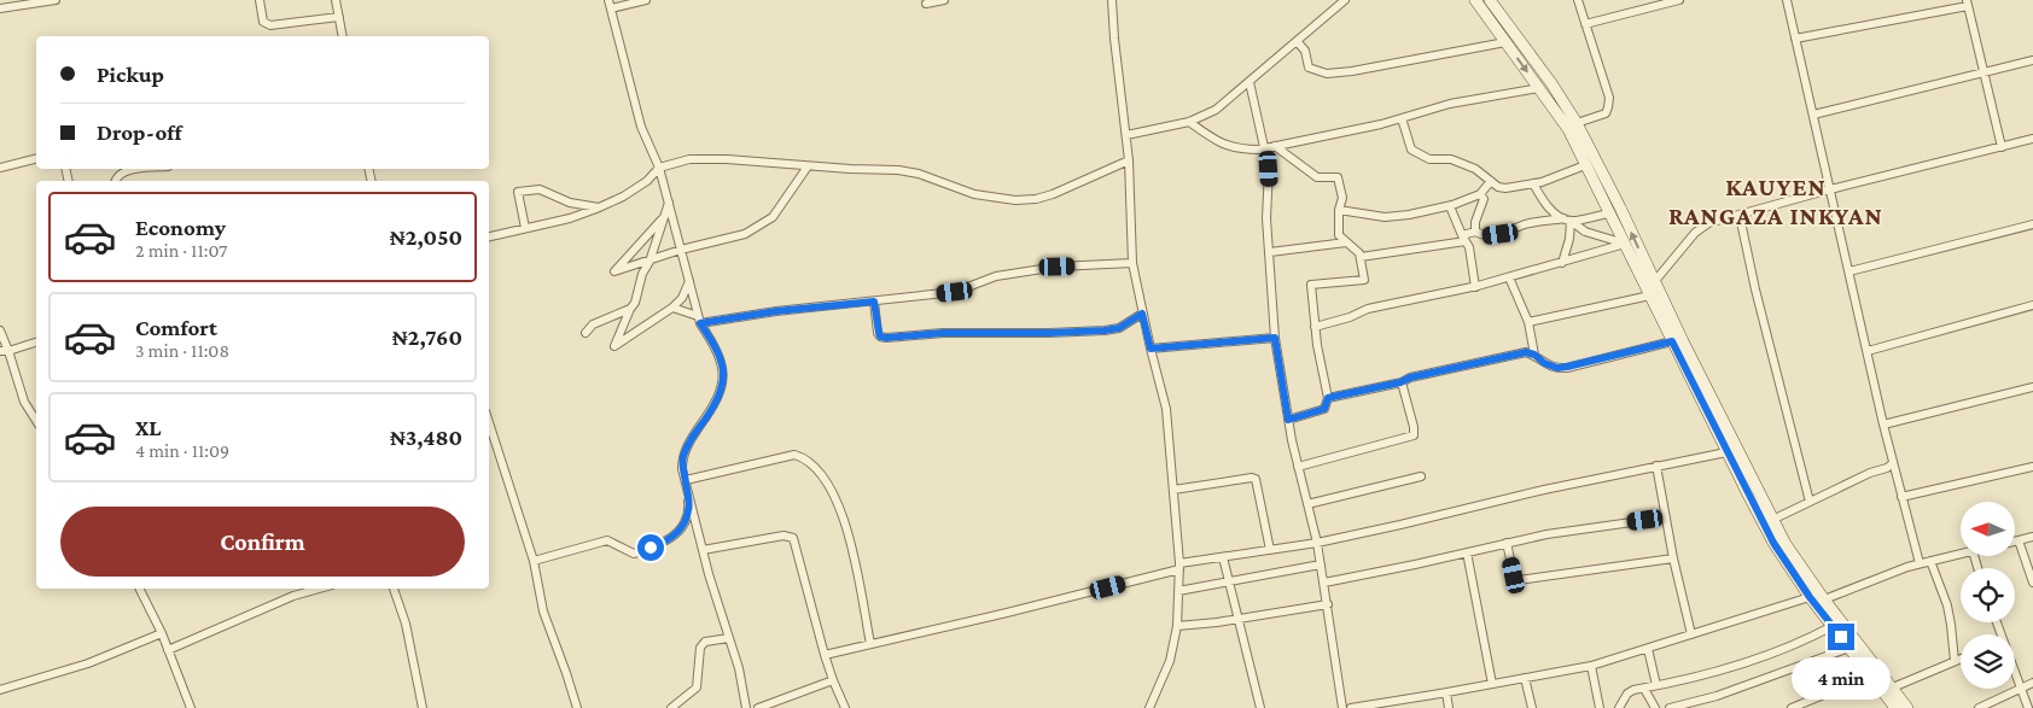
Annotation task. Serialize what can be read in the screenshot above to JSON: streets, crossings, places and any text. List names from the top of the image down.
{
  "districts": ["KAUYEN RANGAZA INKYAN"],
  "north": "left",
  "page": {
    "banner": ["Pickup", "Drop-off"],
    "list": [
      {
        "name": "Economy",
        "note": "2 min · 11:07",
        "value": "₦2,050"
      },
      {
        "name": "Comfort",
        "note": "3 min · 11:08",
        "value": "₦2,760"
      },
      {
        "name": "XL",
        "note": "4 min · 11:09",
        "value": "₦3,480"
      }
    ],
    "buttons": "Confirm",
    "bubble": "4 min"
  }
}
